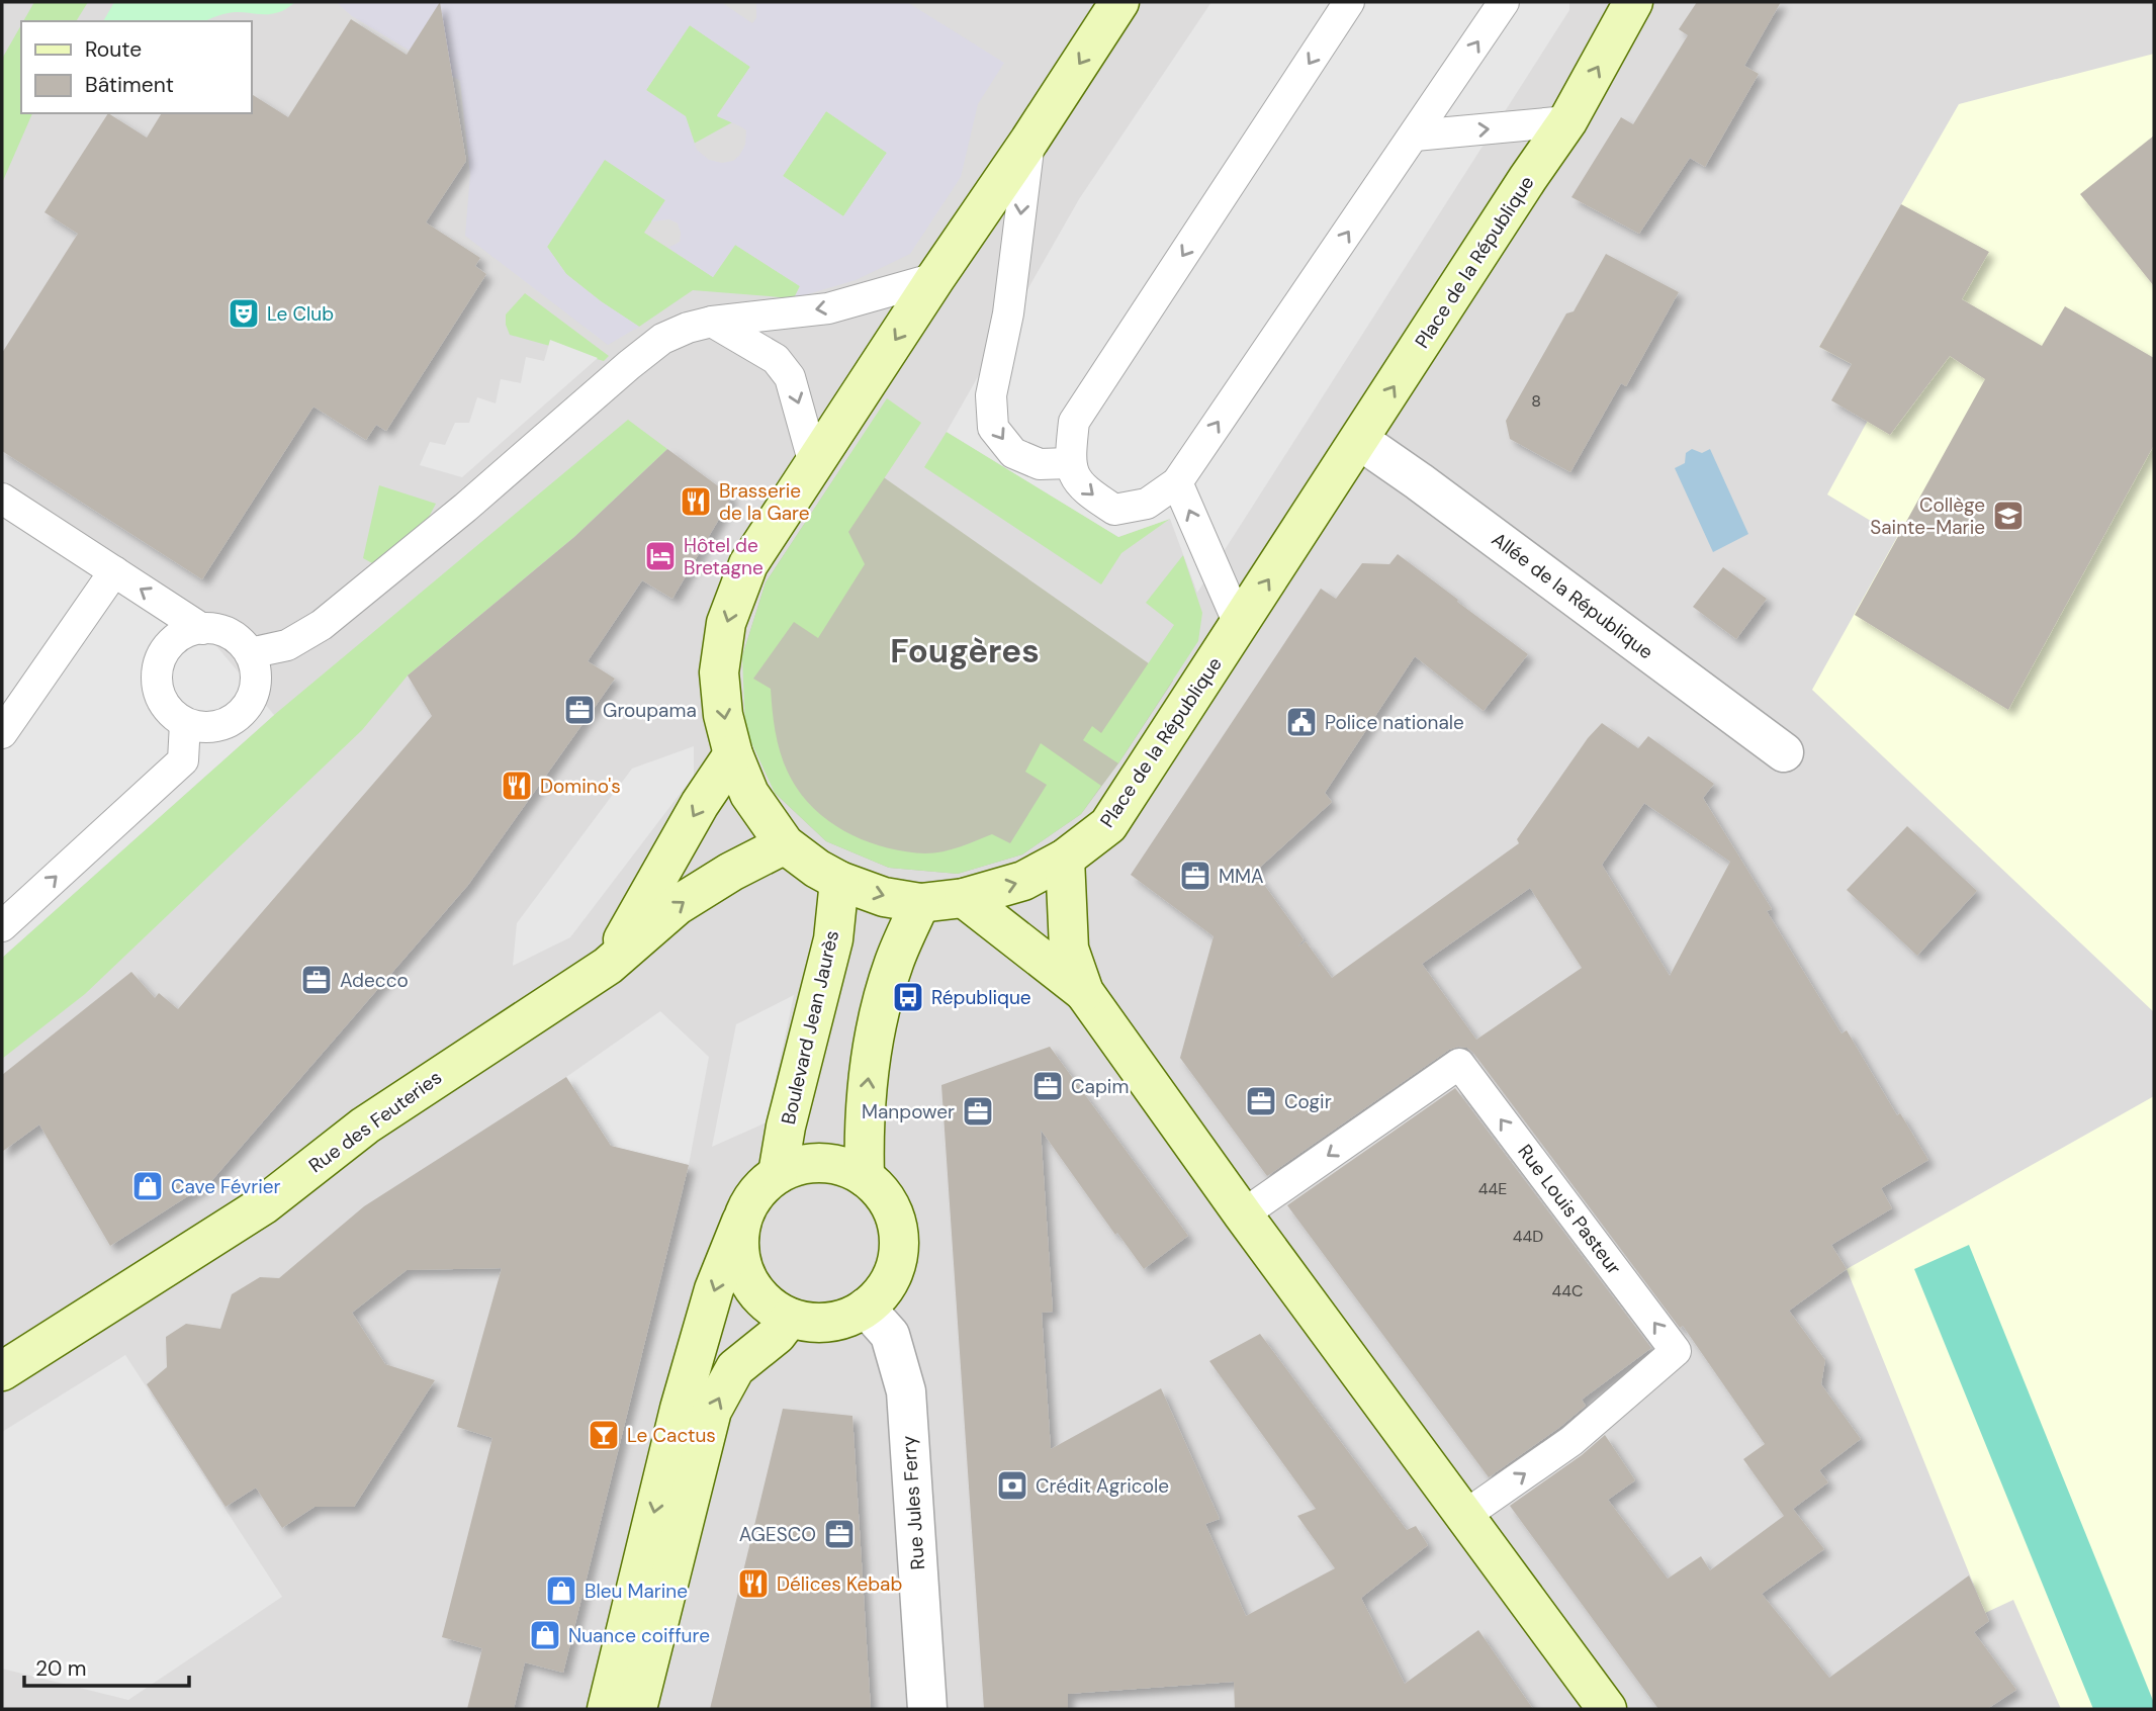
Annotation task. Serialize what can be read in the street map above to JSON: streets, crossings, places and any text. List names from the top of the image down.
{
  "streets": {
    "main road": ["Place de la République", "Boulevard Jean Jaurès", "Rue des Feuteries"],
    "street": ["Allée de la République", "Rue Jules Ferry"],
    "lane": ["Rue Louis Pasteur"]
  },
  "crossings": [
    ["Place de la République", "Allée de la République"],
    ["Place de la République", "Boulevard Jean Jaurès"],
    ["Place de la République", "Rue des Feuteries"],
    ["Boulevard Jean Jaurès", "Rue Jules Ferry"]
  ],
  "districts": ["Fougères"],
  "places": {
    "theatre": ["Le Club"],
    "restaurant": ["Brasserie de la Gare", "Domino's", "Délices Kebab"],
    "school or university": ["Collège Sainte-Marie"],
    "hotel": ["Hôtel de Bretagne"],
    "office": [
      "Groupama",
      "MMA",
      "Adecco",
      "Capim",
      "Cogir",
      "Manpower",
      "AGESCO"
    ],
    "public building": ["Police nationale"],
    "bus stop": ["République"],
    "shop": ["Cave Février", "Bleu Marine", "Nuance coiffure"],
    "bar": ["Le Cactus"],
    "bank": ["Crédit Agricole"]
  },
  "house_numbers": [
    "8",
    "44E",
    "44D",
    "44C"
  ],
  "legend": ["Route", "Bâtiment"],
  "scale_bar": "20 m"
}
